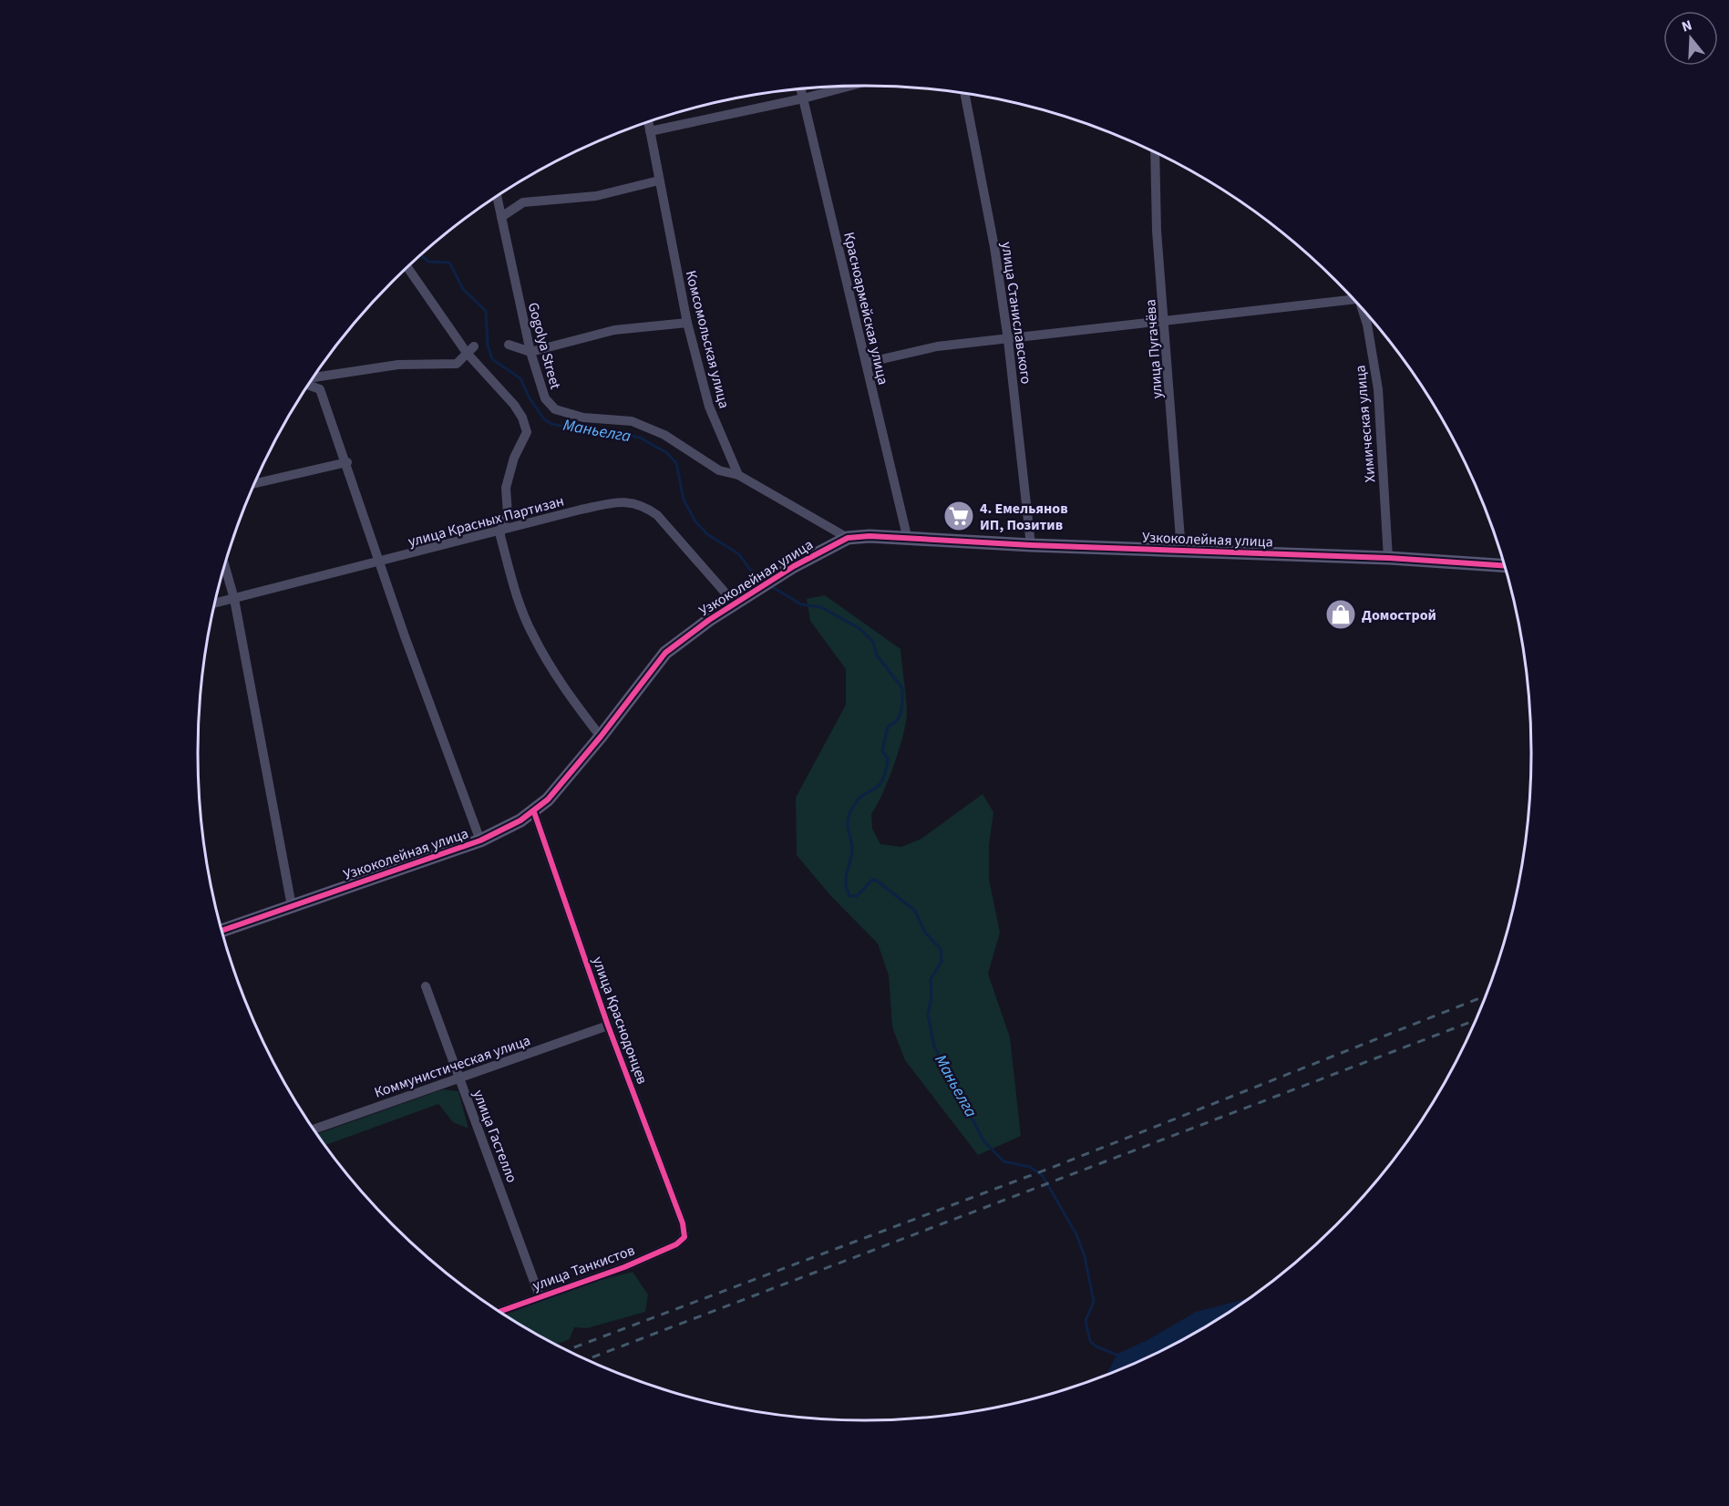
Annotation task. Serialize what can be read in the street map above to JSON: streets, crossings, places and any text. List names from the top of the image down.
{
  "streets": {
    "street": [
      "Красноармейская улица",
      "улица Станиславского",
      "Комсомольская улица",
      "Gogolya Street",
      "улица Пугачёва",
      "Химическая улица",
      "улица Красных Партизан",
      "Узкоколейная улица",
      "улица Краснодонцев",
      "Коммунистическая улица",
      "улица Гастелло",
      "улица Танкистов"
    ]
  },
  "crossings": [
    ["Красноармейская улица", "Узкоколейная улица"],
    ["улица Станиславского", "Узкоколейная улица"],
    ["Комсомольская улица", "Gogolya Street"],
    ["улица Пугачёва", "Узкоколейная улица"],
    ["Химическая улица", "Узкоколейная улица"],
    ["улица Красных Партизан", "Узкоколейная улица"],
    ["Узкоколейная улица", "улица Краснодонцев"],
    ["улица Краснодонцев", "Коммунистическая улица"],
    ["улица Краснодонцев", "улица Танкистов"],
    ["Коммунистическая улица", "улица Гастелло"],
    ["улица Гастелло", "улица Танкистов"]
  ],
  "water": ["Маньелга"],
  "places": {
    "supermarket": ["4. Емельянов ИП, Позитив"],
    "shop": ["Домострой"]
  },
  "north": "top"
}
